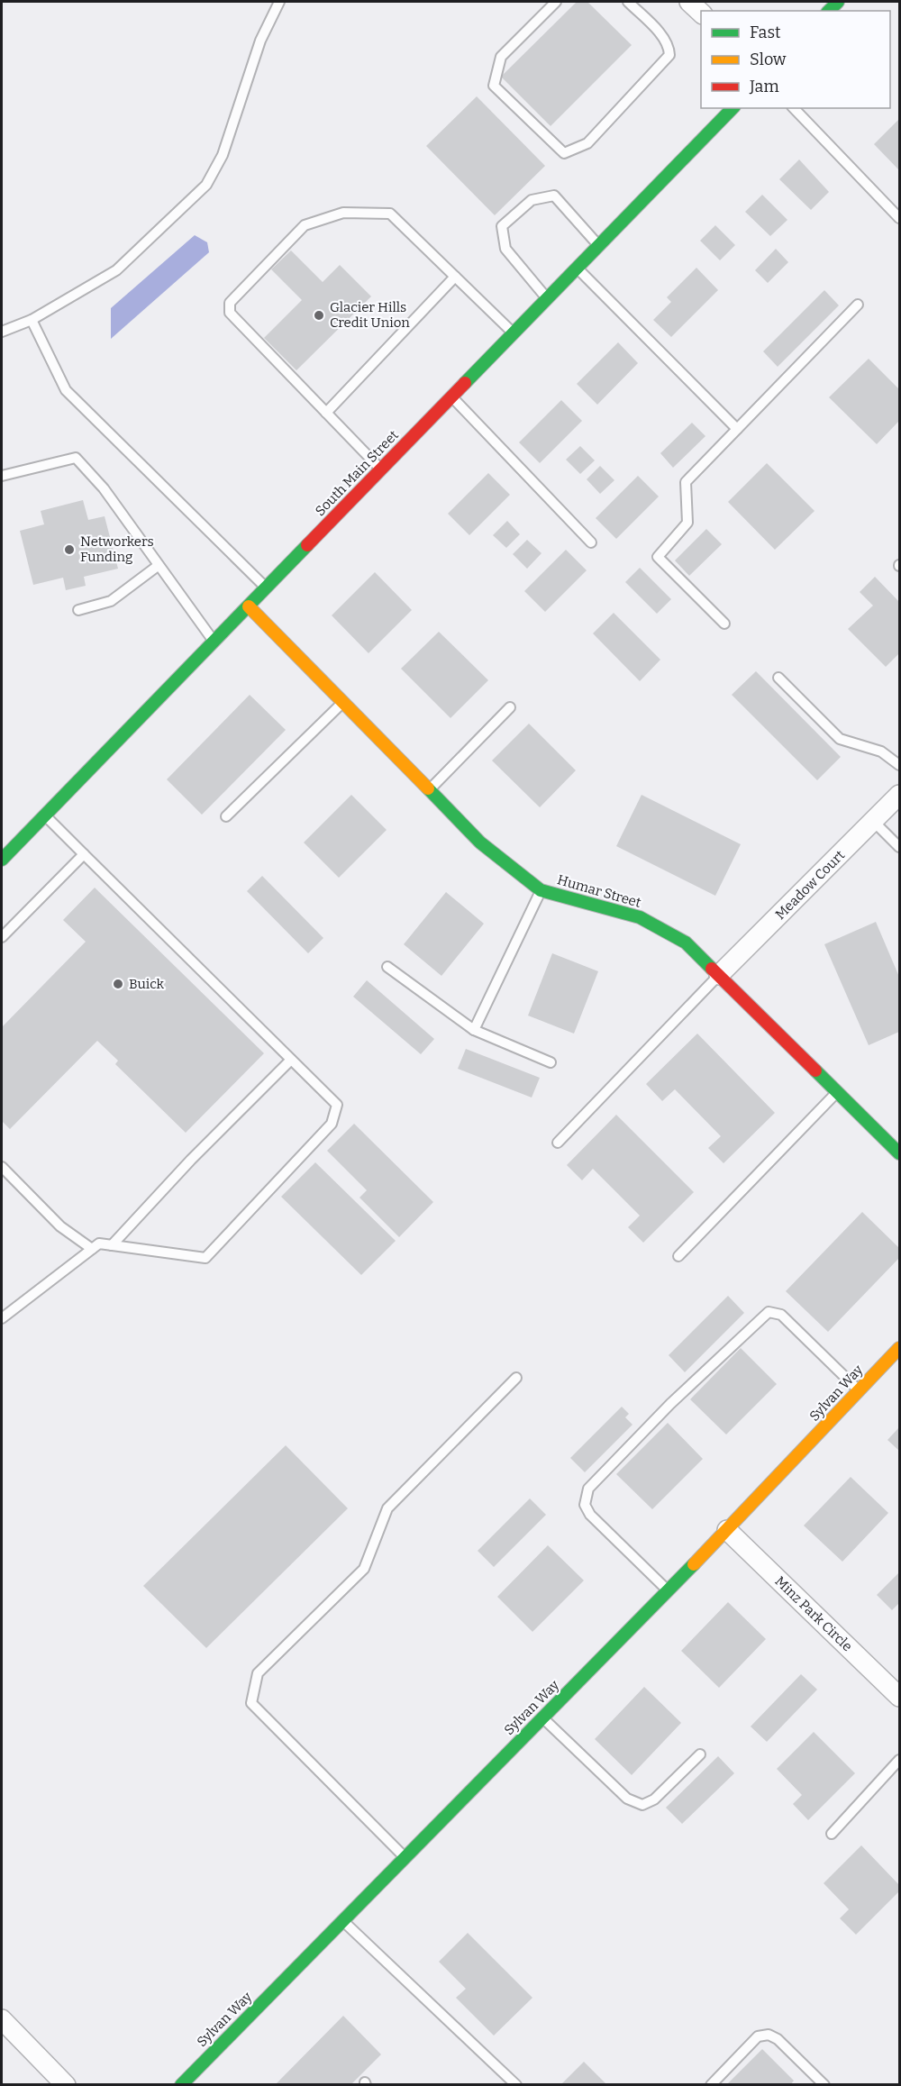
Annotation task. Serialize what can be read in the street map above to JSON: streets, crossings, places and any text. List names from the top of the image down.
{
  "streets": {
    "street": [
      "South Main Street",
      "Meadow Court",
      "Humar Street",
      "Sylvan Way",
      "Minz Park Circle"
    ]
  },
  "crossings": [
    ["South Main Street", "Humar Street"],
    ["Meadow Court", "Humar Street"],
    ["Sylvan Way", "Minz Park Circle"]
  ],
  "places": ["Glacier Hills Credit Union", "Networkers Funding", "Buick"],
  "legend": ["Fast", "Slow", "Jam"]
}
